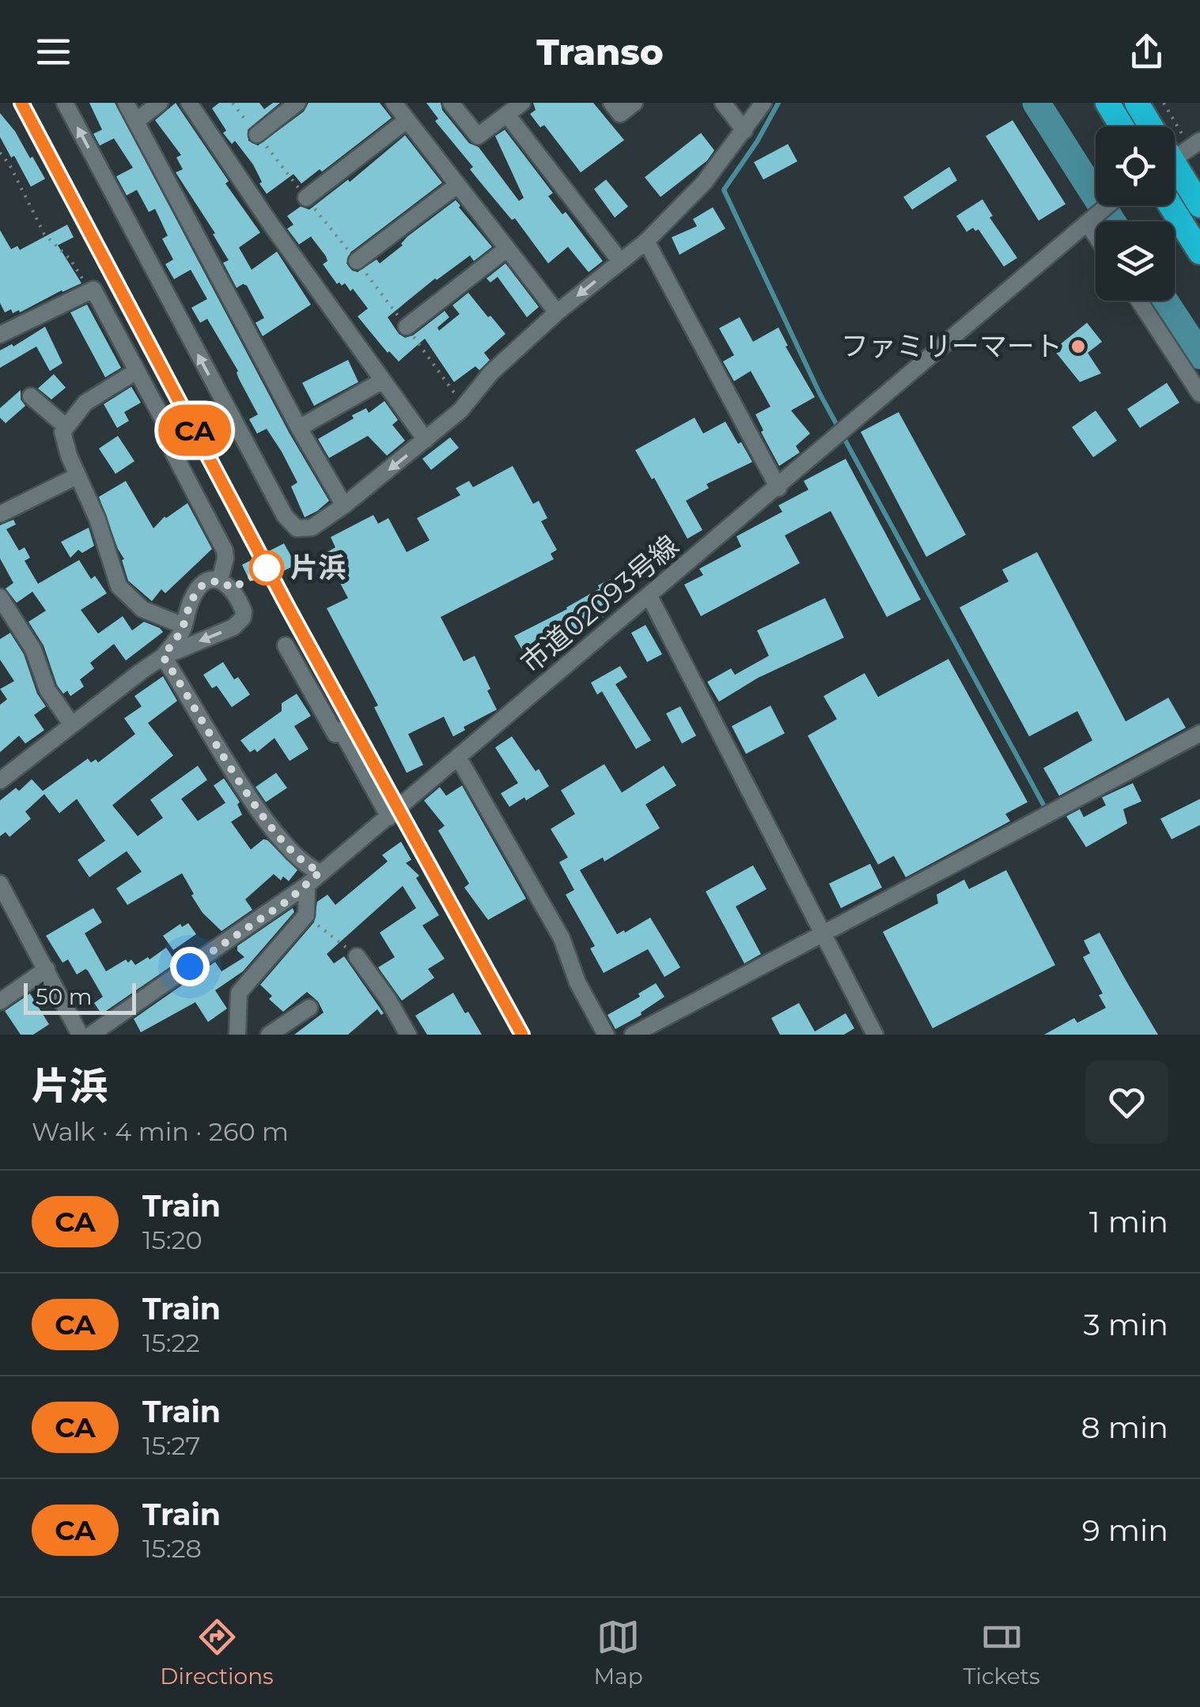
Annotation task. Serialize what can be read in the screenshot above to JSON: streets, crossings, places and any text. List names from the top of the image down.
{
  "streets": {
    "street": ["市道02093号線"]
  },
  "places": ["ファミリーマート", "片浜"],
  "scale_bar": "50 m",
  "page": {
    "header": "Transo",
    "on_map": "CA",
    "scale": "50 m",
    "heading": ["片浜", "Walk · 4 min · 260 m"],
    "list": [
      {
        "mark": "CA",
        "name": "Train",
        "note": "15:20",
        "value": "1 min"
      },
      {
        "mark": "CA",
        "name": "Train",
        "note": "15:22",
        "value": "3 min"
      },
      {
        "mark": "CA",
        "name": "Train",
        "note": "15:27",
        "value": "8 min"
      },
      {
        "mark": "CA",
        "name": "Train",
        "note": "15:28",
        "value": "9 min"
      }
    ],
    "tabs": ["Directions", "Map", "Tickets"]
  }
}
